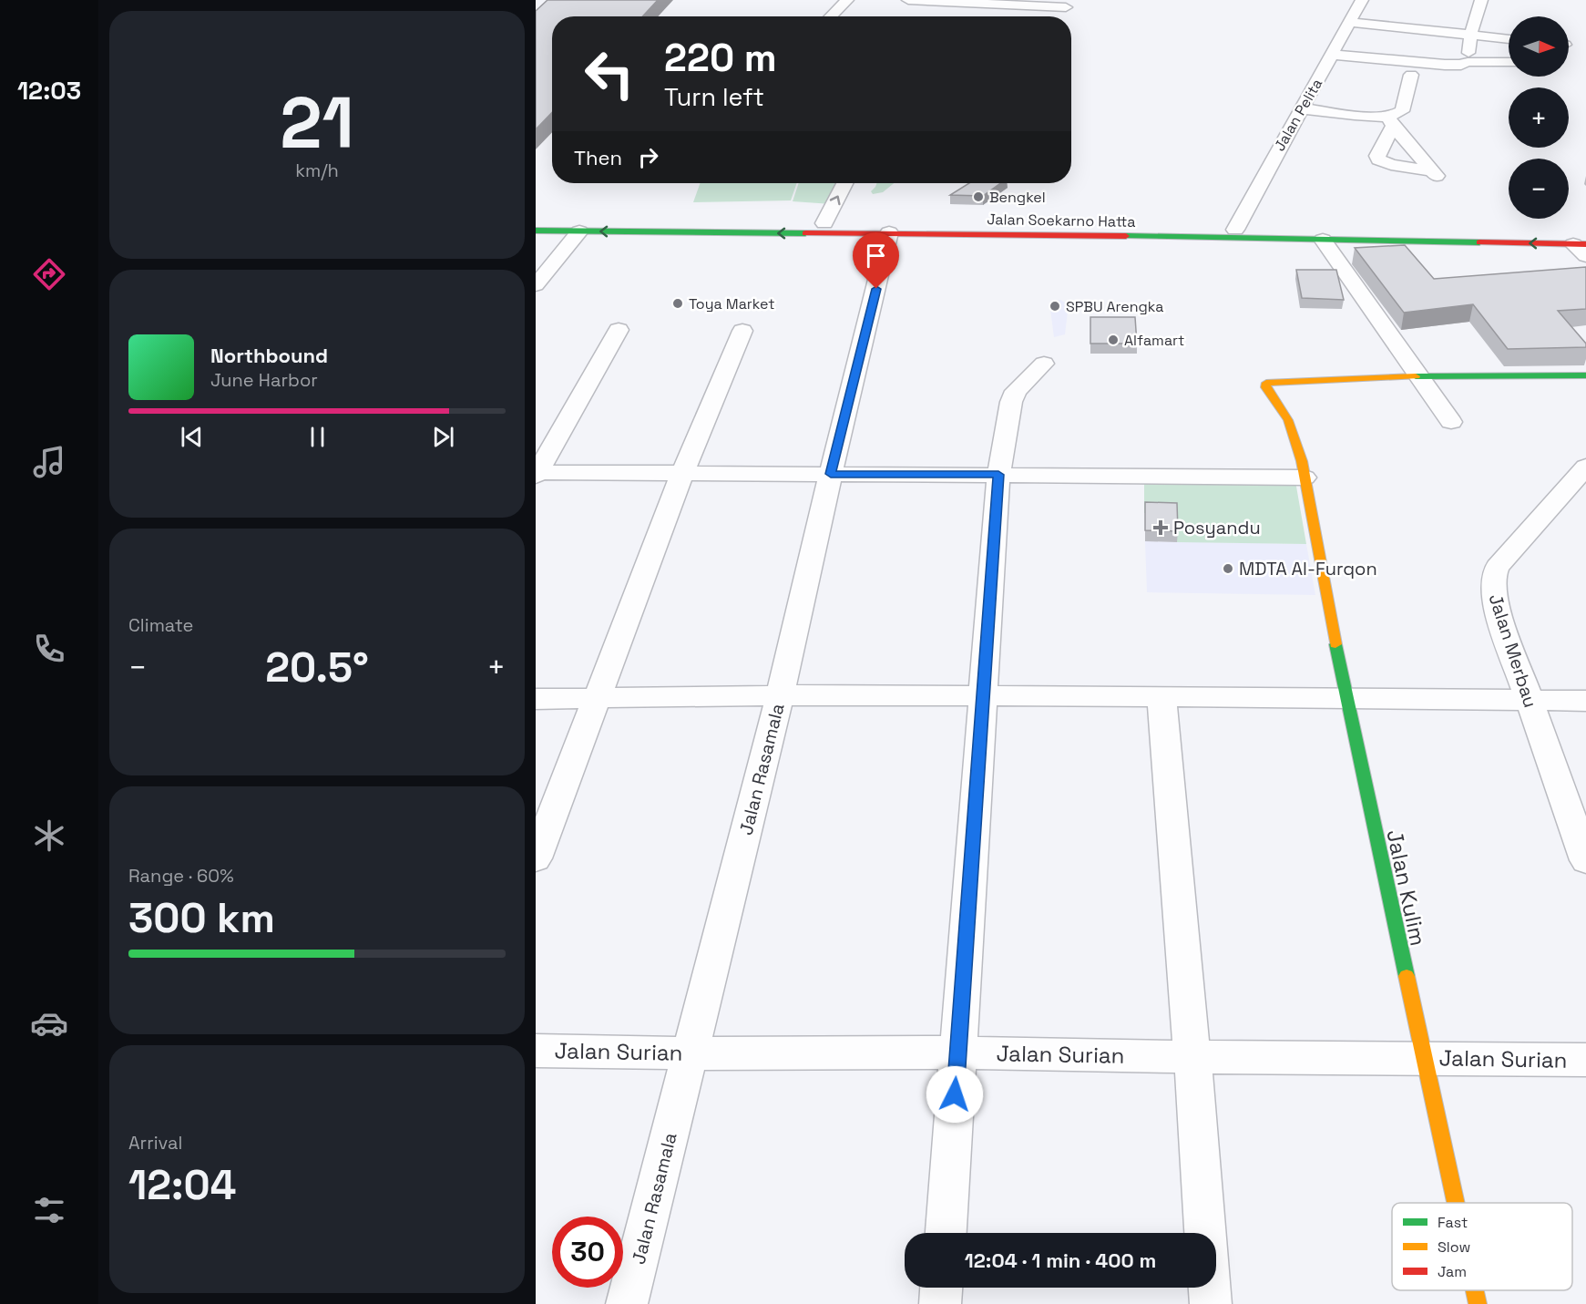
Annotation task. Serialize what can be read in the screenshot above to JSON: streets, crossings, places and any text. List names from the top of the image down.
{
  "streets": {
    "main road": ["Jalan Soekarno Hatta", "Jalan Kulim"],
    "street": [
      "Jalan Pelita",
      "Jalan Merbau",
      "Jalan Rasamala",
      "Jalan Surian"
    ]
  },
  "crossings": [
    ["Jalan Pelita", "Jalan Soekarno Hatta"],
    ["Jalan Soekarno Hatta", "Jalan Rasamala"],
    ["Jalan Rasamala", "Jalan Surian"],
    ["Jalan Kulim", "Jalan Surian"]
  ],
  "places": {
    "other": [
      "Bengkel",
      "Toya Market",
      "SPBU Arengka",
      "Alfamart",
      "MDTA Al-Furqon"
    ],
    "health": ["Posyandu"]
  },
  "legend": ["Fast", "Slow", "Jam"],
  "north": "right",
  "page": {
    "tabs": "12:03",
    "tile": [
      ["21", "km/h"],
      "Climate",
      ["Range · 60%", "300 km"],
      ["Arrival", "12:04"]
    ],
    "map_buttons": ["+", "−"],
    "turn": ["220 m", "Turn left"],
    "then": "Then",
    "song": ["Northbound", "June Harbor"],
    "heat": ["−", "20.5°", "+"],
    "limit": "30",
    "trip": "12:04 · 1 min · 400 m"
  }
}
